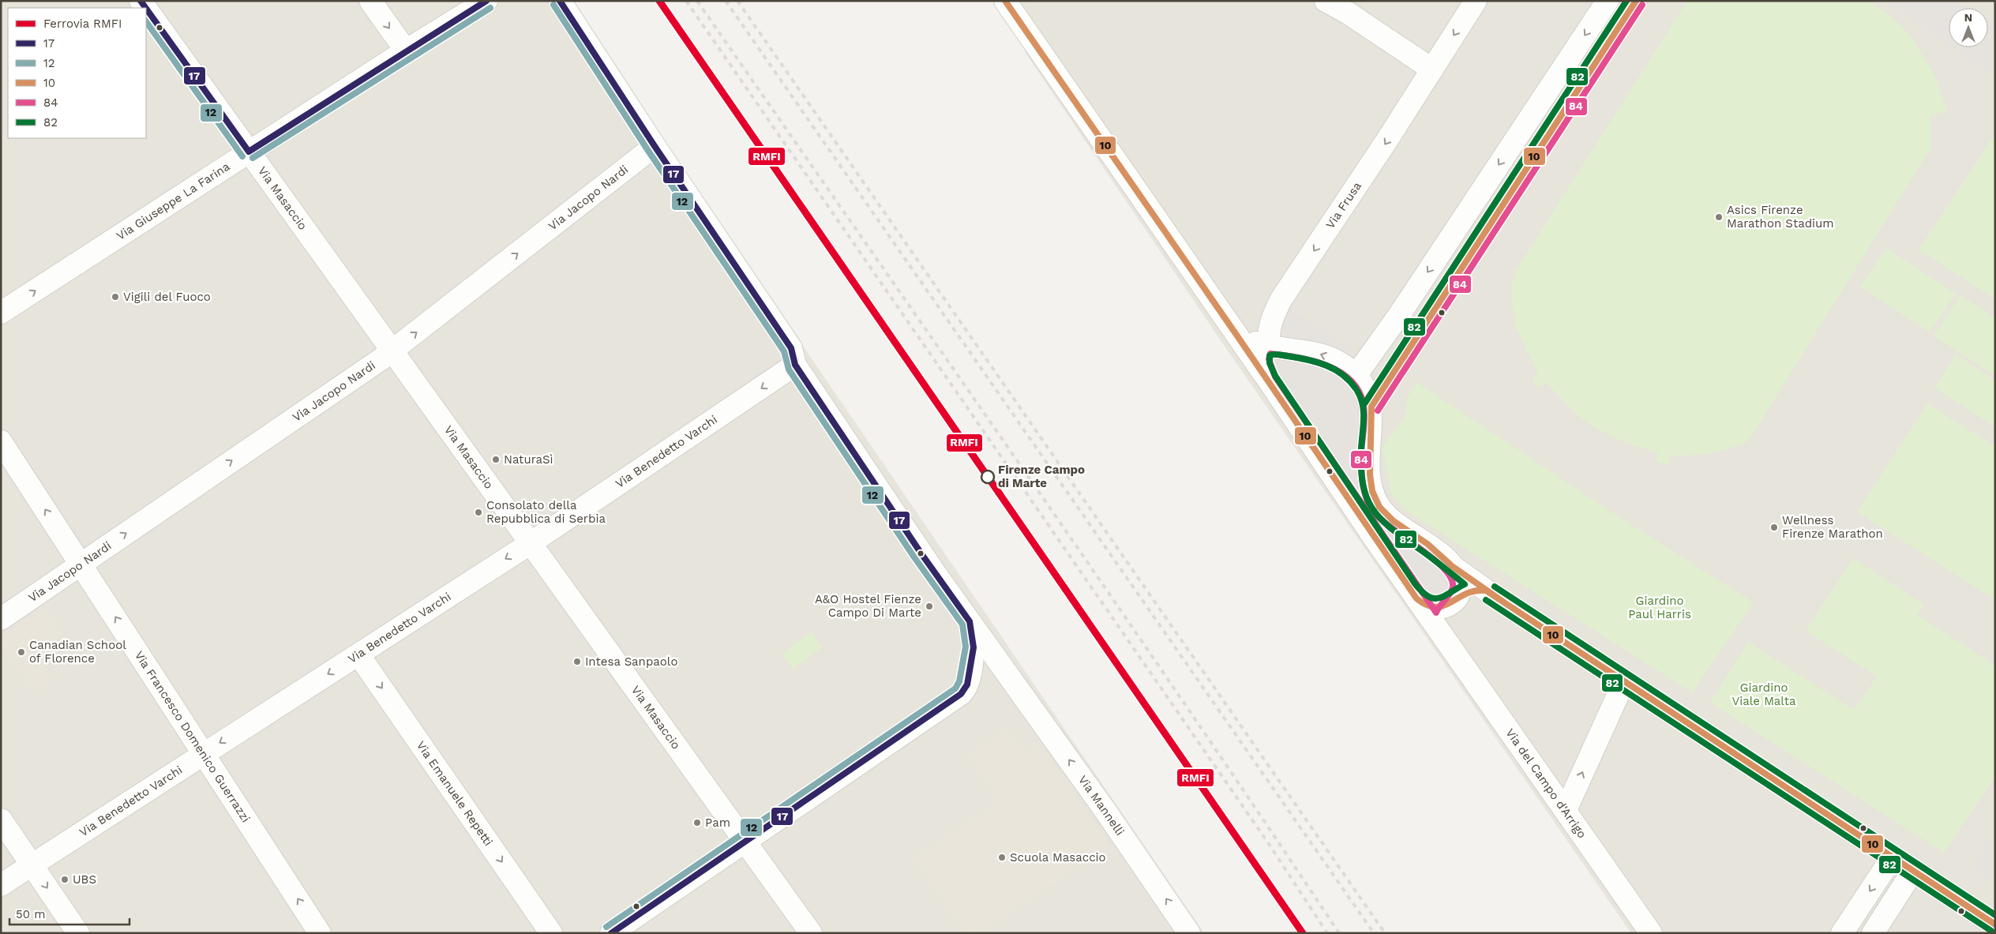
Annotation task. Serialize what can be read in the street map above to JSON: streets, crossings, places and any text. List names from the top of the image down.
{
  "streets": {
    "street": [
      "Via Jacopo Nardi",
      "Via Masaccio",
      "Via Giuseppe La Farina",
      "Via Frusa",
      "Via Benedetto Varchi",
      "Via Francesco Domenico Guerrazzi",
      "Via del Campo d'Arrigo",
      "Via Emanuele Repetti",
      "Via Mannelli"
    ]
  },
  "crossings": [
    ["Via Jacopo Nardi", "Via Masaccio"],
    ["Via Jacopo Nardi", "Via Francesco Domenico Guerrazzi"],
    ["Via Jacopo Nardi", "Via Mannelli"],
    ["Via Masaccio", "Via Giuseppe La Farina"],
    ["Via Masaccio", "Via Benedetto Varchi"],
    ["Via Benedetto Varchi", "Via Francesco Domenico Guerrazzi"],
    ["Via Benedetto Varchi", "Via Emanuele Repetti"],
    ["Via Benedetto Varchi", "Via Mannelli"]
  ],
  "one_way": [
    "Via Jacopo Nardi",
    "Via Giuseppe La Farina",
    "Via Benedetto Varchi",
    "Via Francesco Domenico Guerrazzi",
    "Via Emanuele Repetti"
  ],
  "parks": ["Giardino Paul Harris", "Giardino Viale Malta"],
  "places": [
    "Asics Firenze Marathon Stadium",
    "Vigili del Fuoco",
    "NaturaSì",
    "Firenze Campo di Marte",
    "Consolato della Repubblica di Serbia",
    "Wellness Firenze Marathon",
    "A&O Hostel Fienze Campo Di Marte",
    "Canadian School of Florence",
    "Intesa Sanpaolo",
    "Pam",
    "Scuola Masaccio",
    "UBS"
  ],
  "lines": [
    "rail line RMFI",
    "transit line 17",
    "transit line 10",
    "transit line 82",
    "transit line 12",
    "transit line 84"
  ],
  "legend": [
    "Ferrovia RMFI",
    "17",
    "12",
    "10",
    "84",
    "82"
  ],
  "scale_bar": "50 m",
  "north": "top"
}
